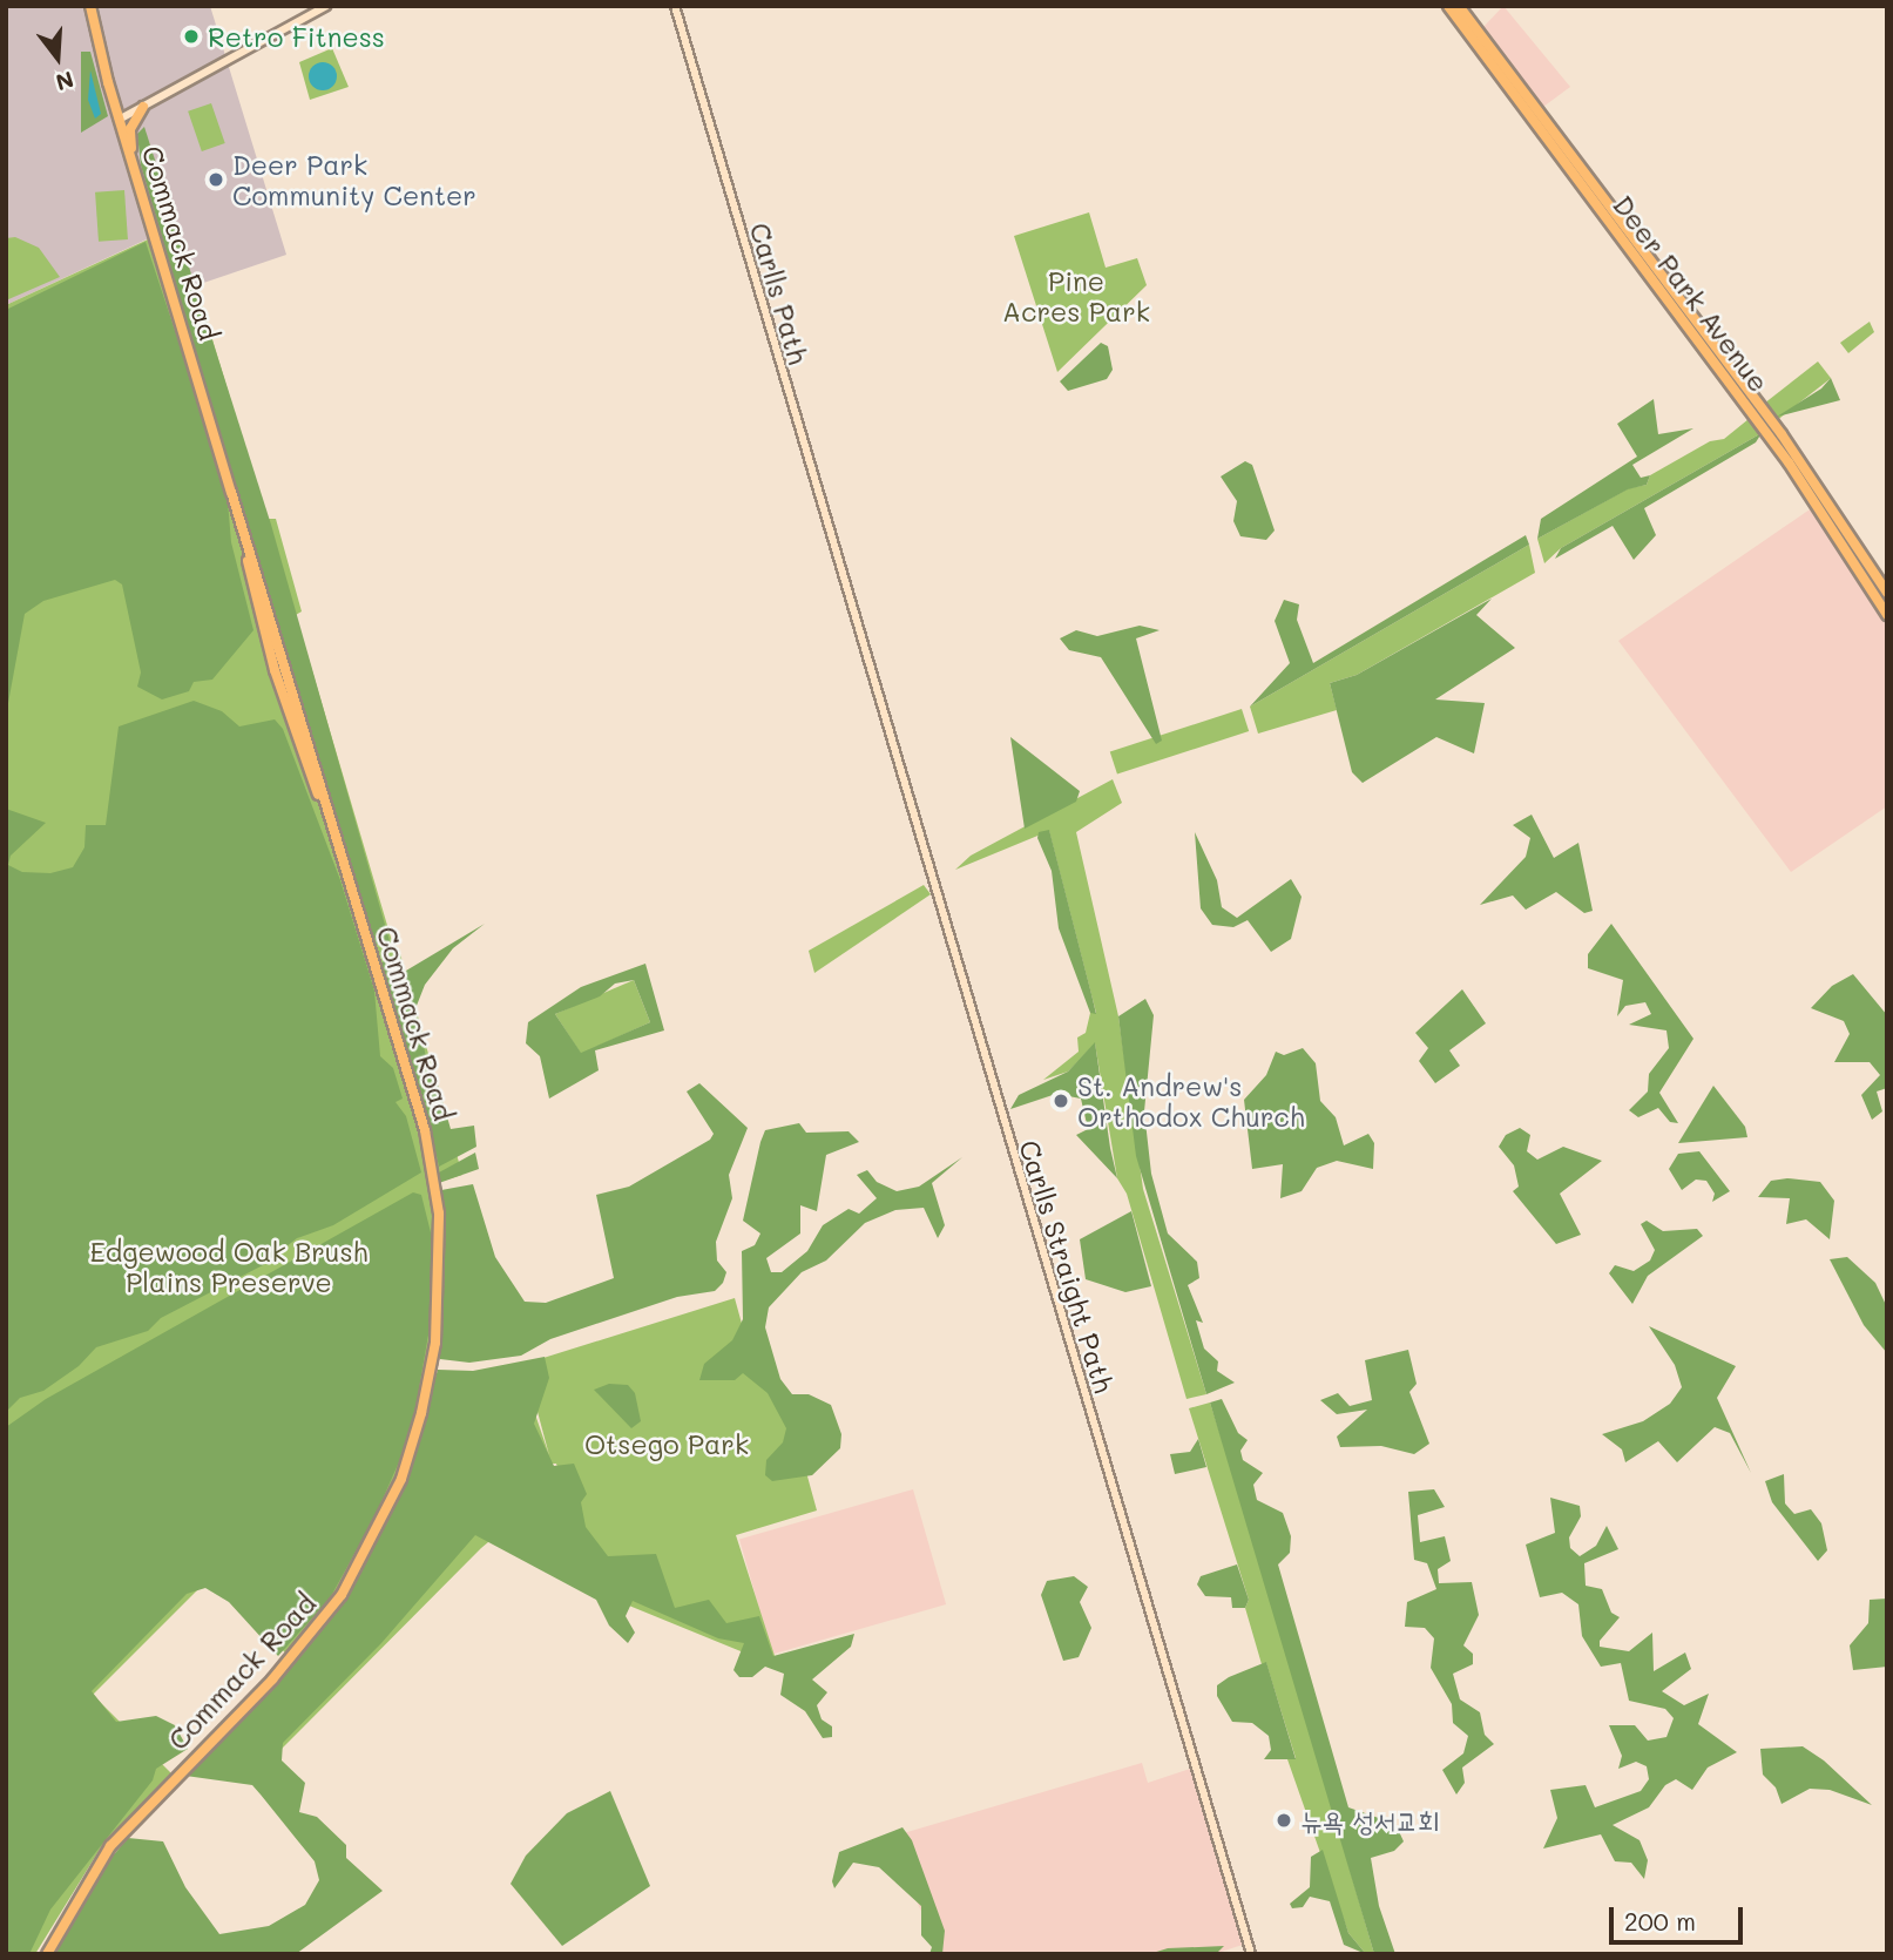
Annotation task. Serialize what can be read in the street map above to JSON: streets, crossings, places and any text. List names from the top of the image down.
{
  "streets": {
    "main road": ["Commack Road", "Deer Park Avenue"],
    "street": ["Carlls Path", "Carlls Straight Path"]
  },
  "crossings": [
    ["Carlls Path", "Carlls Straight Path"]
  ],
  "parks": ["Pine Acres Park", "Edgewood Oak Brush Plains Preserve", "Otsego Park"],
  "places": [
    "Retro Fitness",
    "Deer Park Community Center",
    "St. Andrew's Orthodox Church",
    "뉴욕 성서교회"
  ],
  "scale_bar": "200 m",
  "north": "bottom"
}
